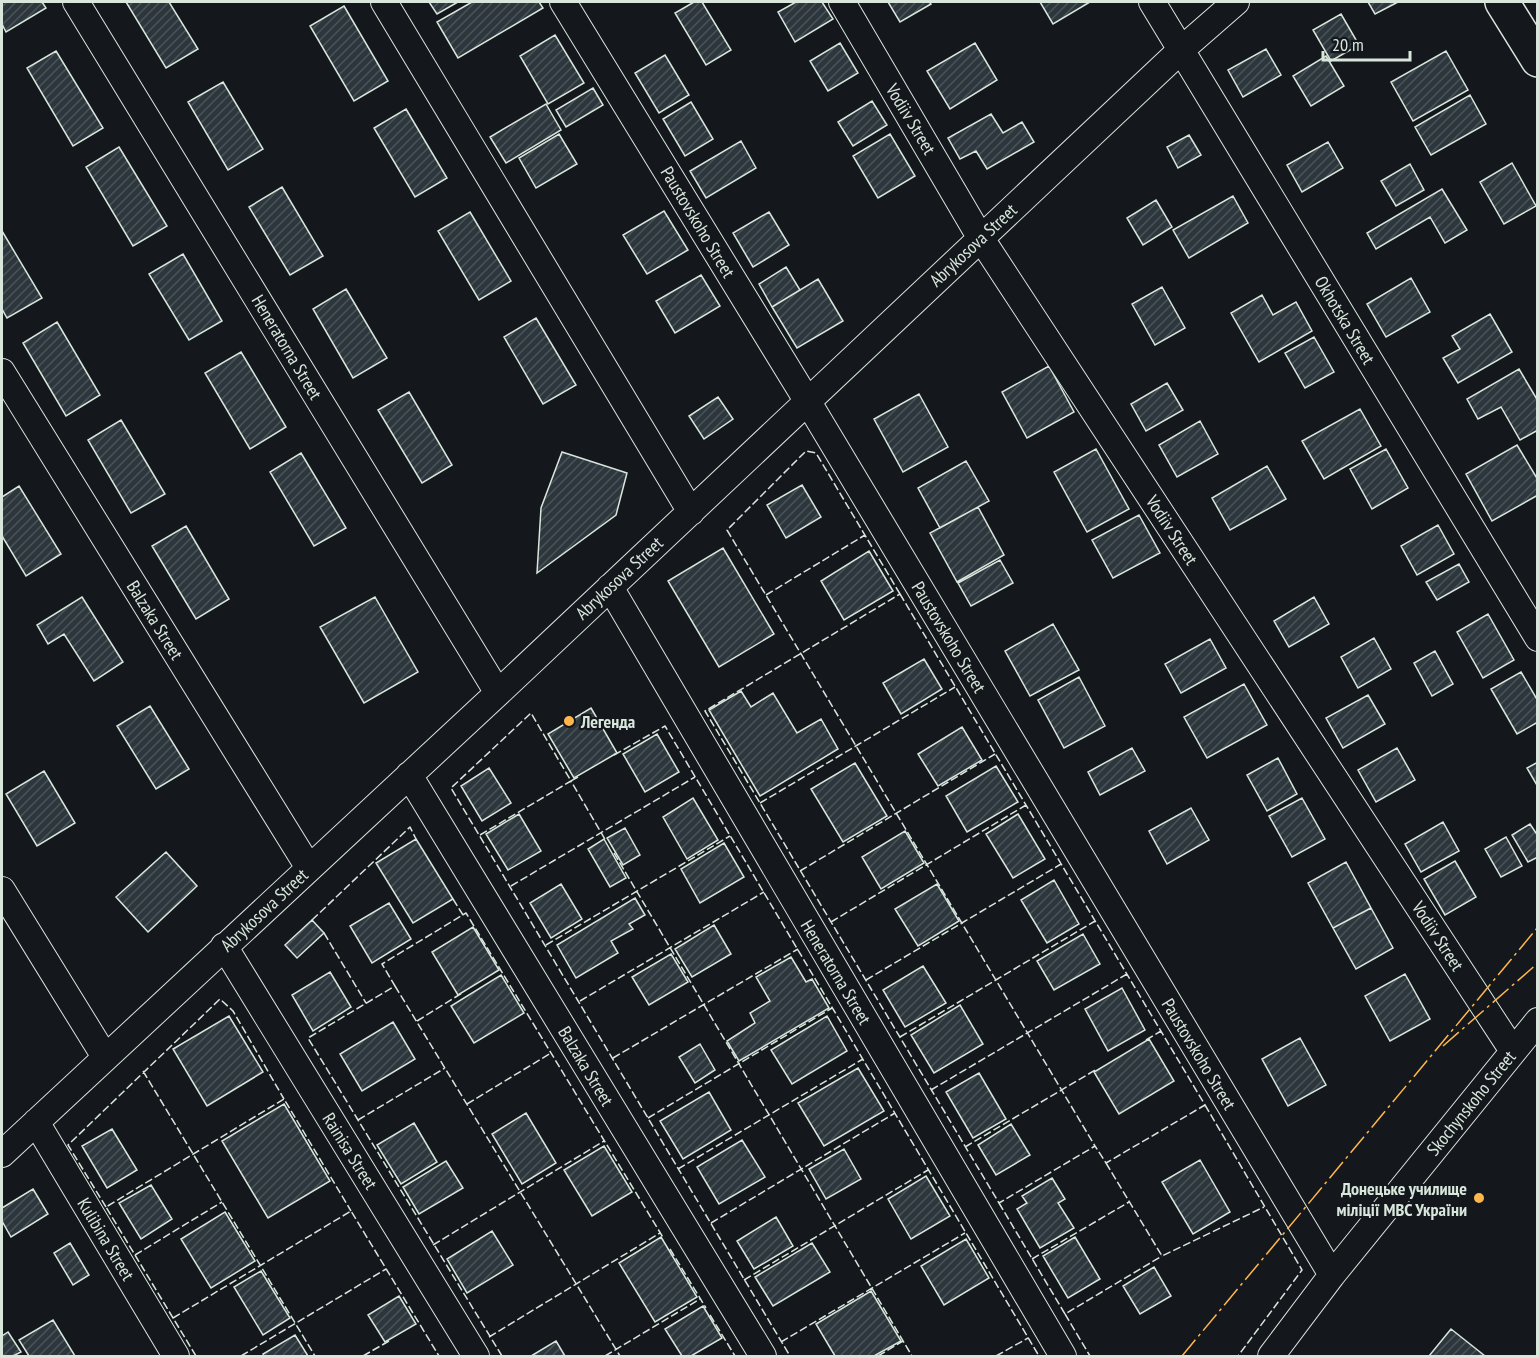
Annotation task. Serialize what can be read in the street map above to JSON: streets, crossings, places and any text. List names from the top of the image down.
{
  "streets": {
    "street": [
      "Vodiiv Street",
      "Paustovskoho Street",
      "Abrykosova Street",
      "Okhotska Street",
      "Heneratorna Street",
      "Balzaka Street",
      "Skochynskoho Street",
      "Rainisa Street",
      "Kulibina Street"
    ]
  },
  "crossings": [
    ["Vodiiv Street", "Abrykosova Street"],
    ["Vodiiv Street", "Skochynskoho Street"],
    ["Paustovskoho Street", "Abrykosova Street"],
    ["Paustovskoho Street", "Skochynskoho Street"],
    ["Abrykosova Street", "Okhotska Street"],
    ["Abrykosova Street", "Heneratorna Street"],
    ["Abrykosova Street", "Balzaka Street"],
    ["Abrykosova Street", "Rainisa Street"],
    ["Abrykosova Street", "Kulibina Street"]
  ],
  "places": ["Легенда", "Донецьке училище міліції МВС України"],
  "scale_bar": "20 m"
}
